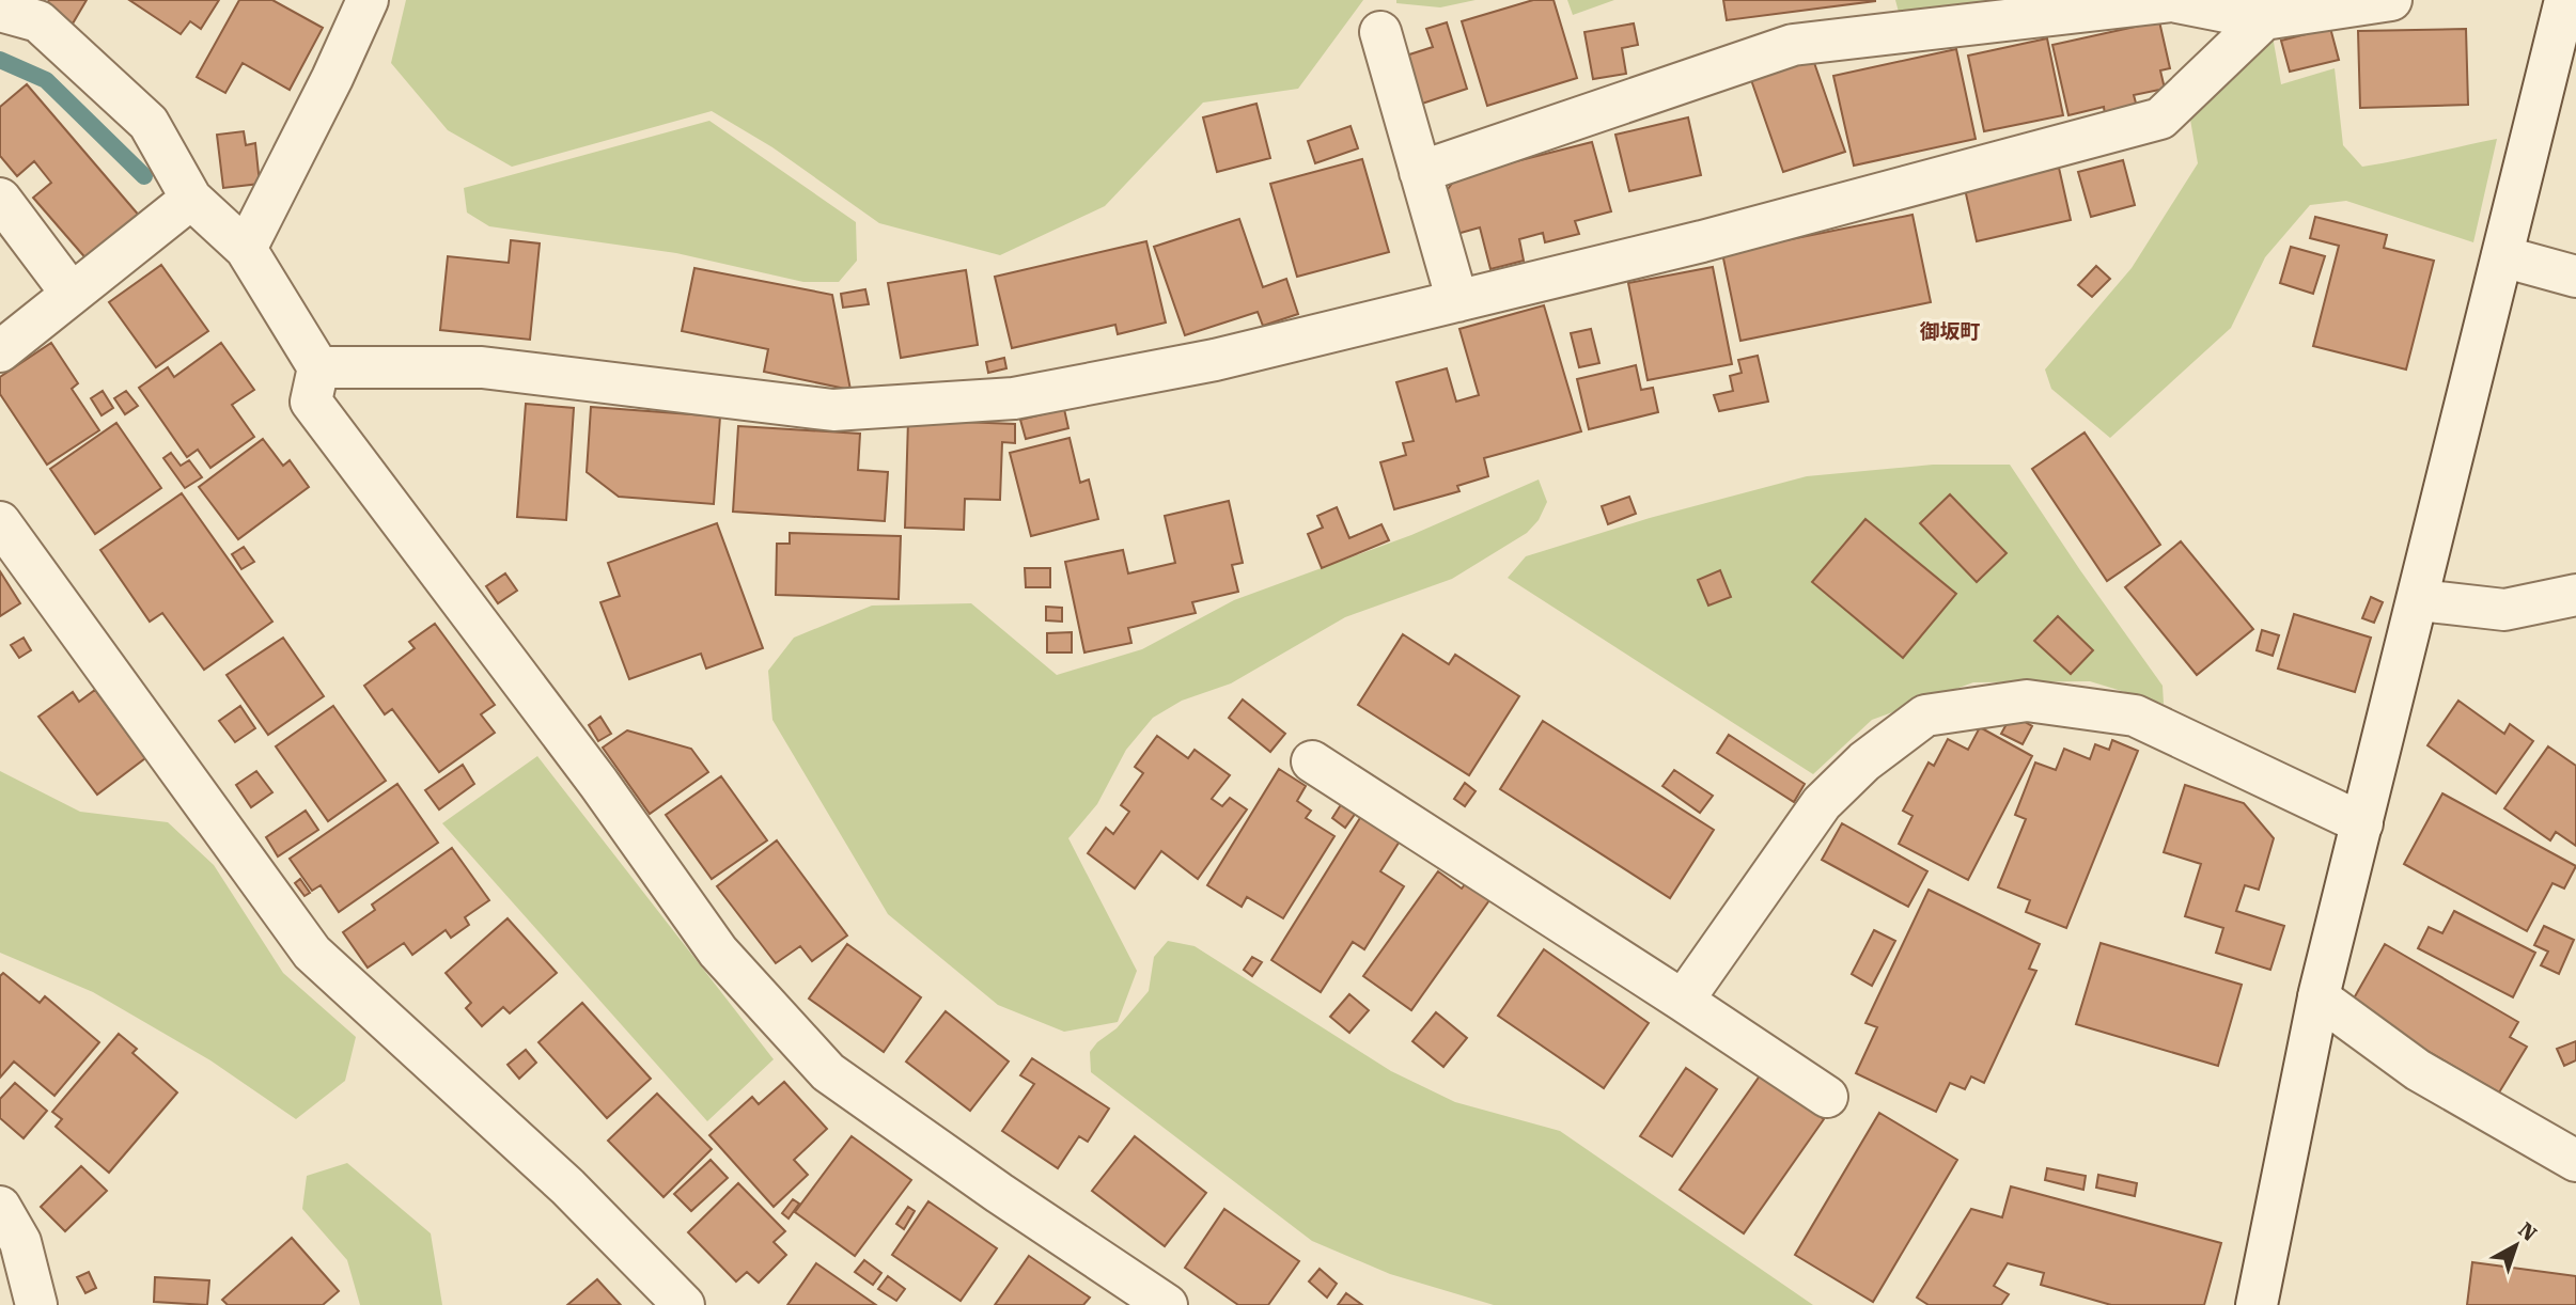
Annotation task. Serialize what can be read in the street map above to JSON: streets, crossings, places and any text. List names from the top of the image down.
{
  "districts": ["御坂町"],
  "north": "top right"
}
